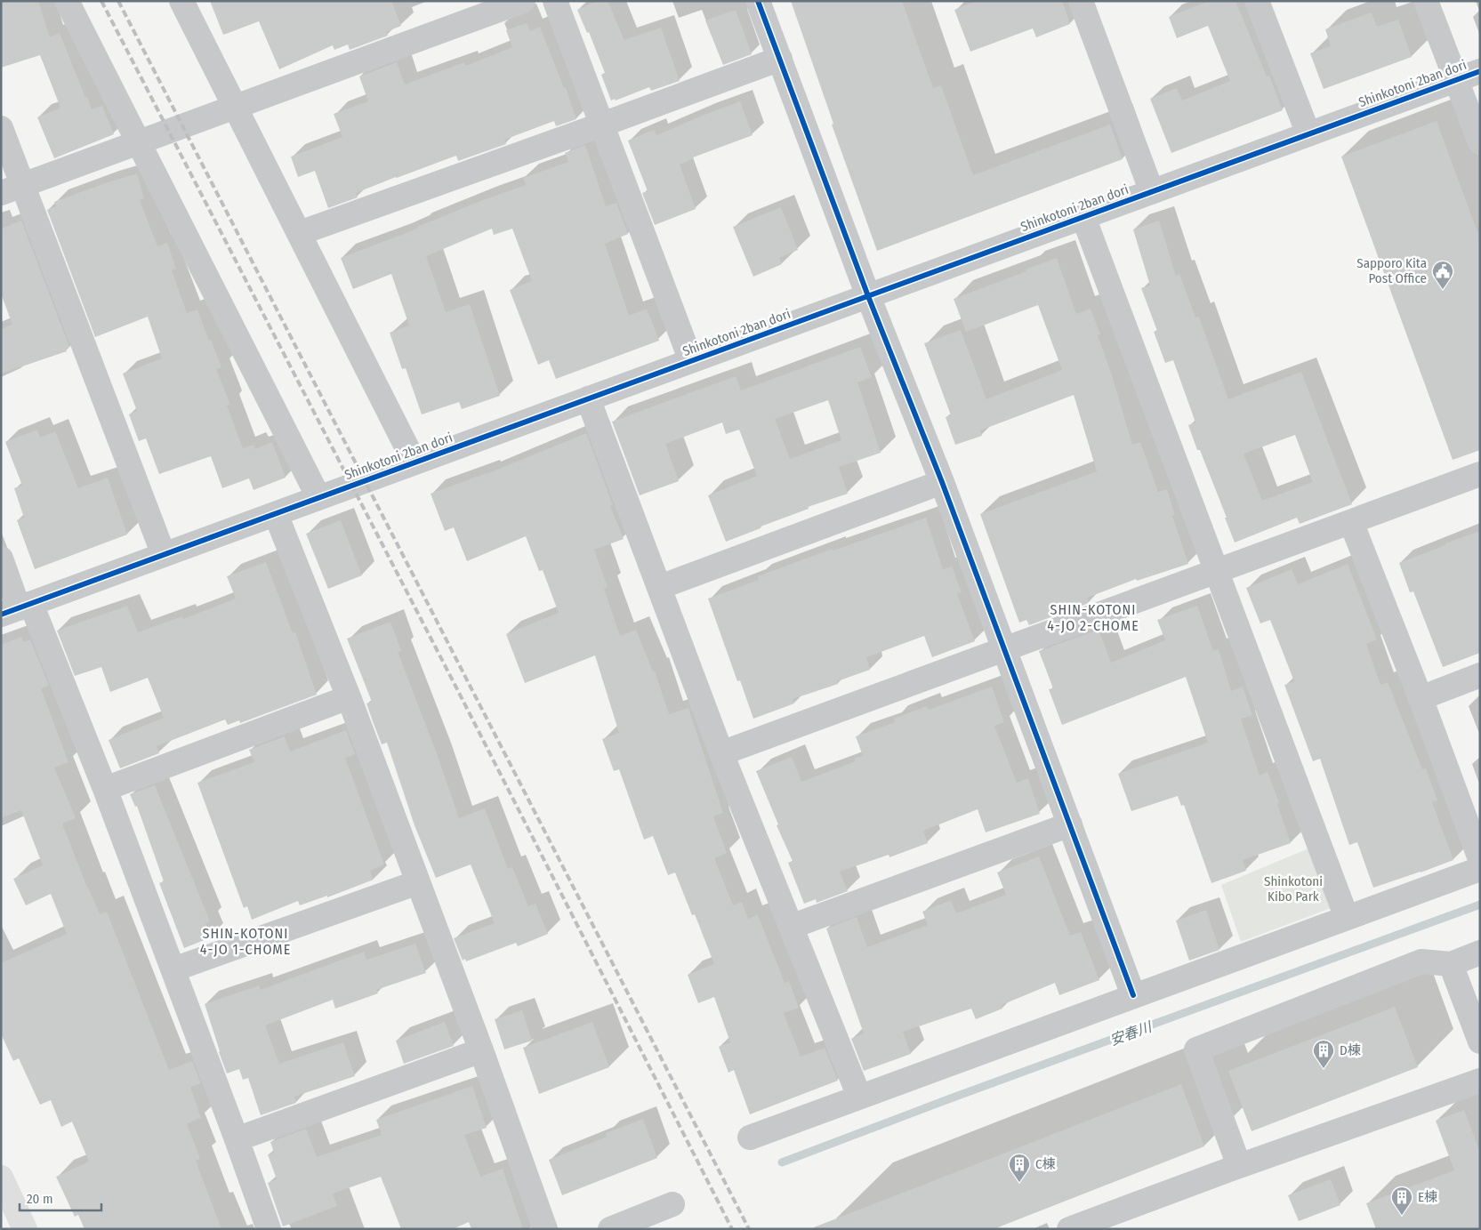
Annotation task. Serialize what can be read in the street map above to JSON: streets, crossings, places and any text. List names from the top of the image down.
{
  "streets": {
    "street": ["Shinkotoni 2ban dori"]
  },
  "districts": ["SHIN-KOTONI 4-JO 2-CHOME", "SHIN-KOTONI 4-JO 1-CHOME"],
  "water": ["安春川"],
  "parks": ["Shinkotoni Kibo Park"],
  "places": {
    "public building": ["Sapporo Kita Post Office"],
    "building": ["D棟", "C棟", "E棟"]
  },
  "scale_bar": "20 m"
}
